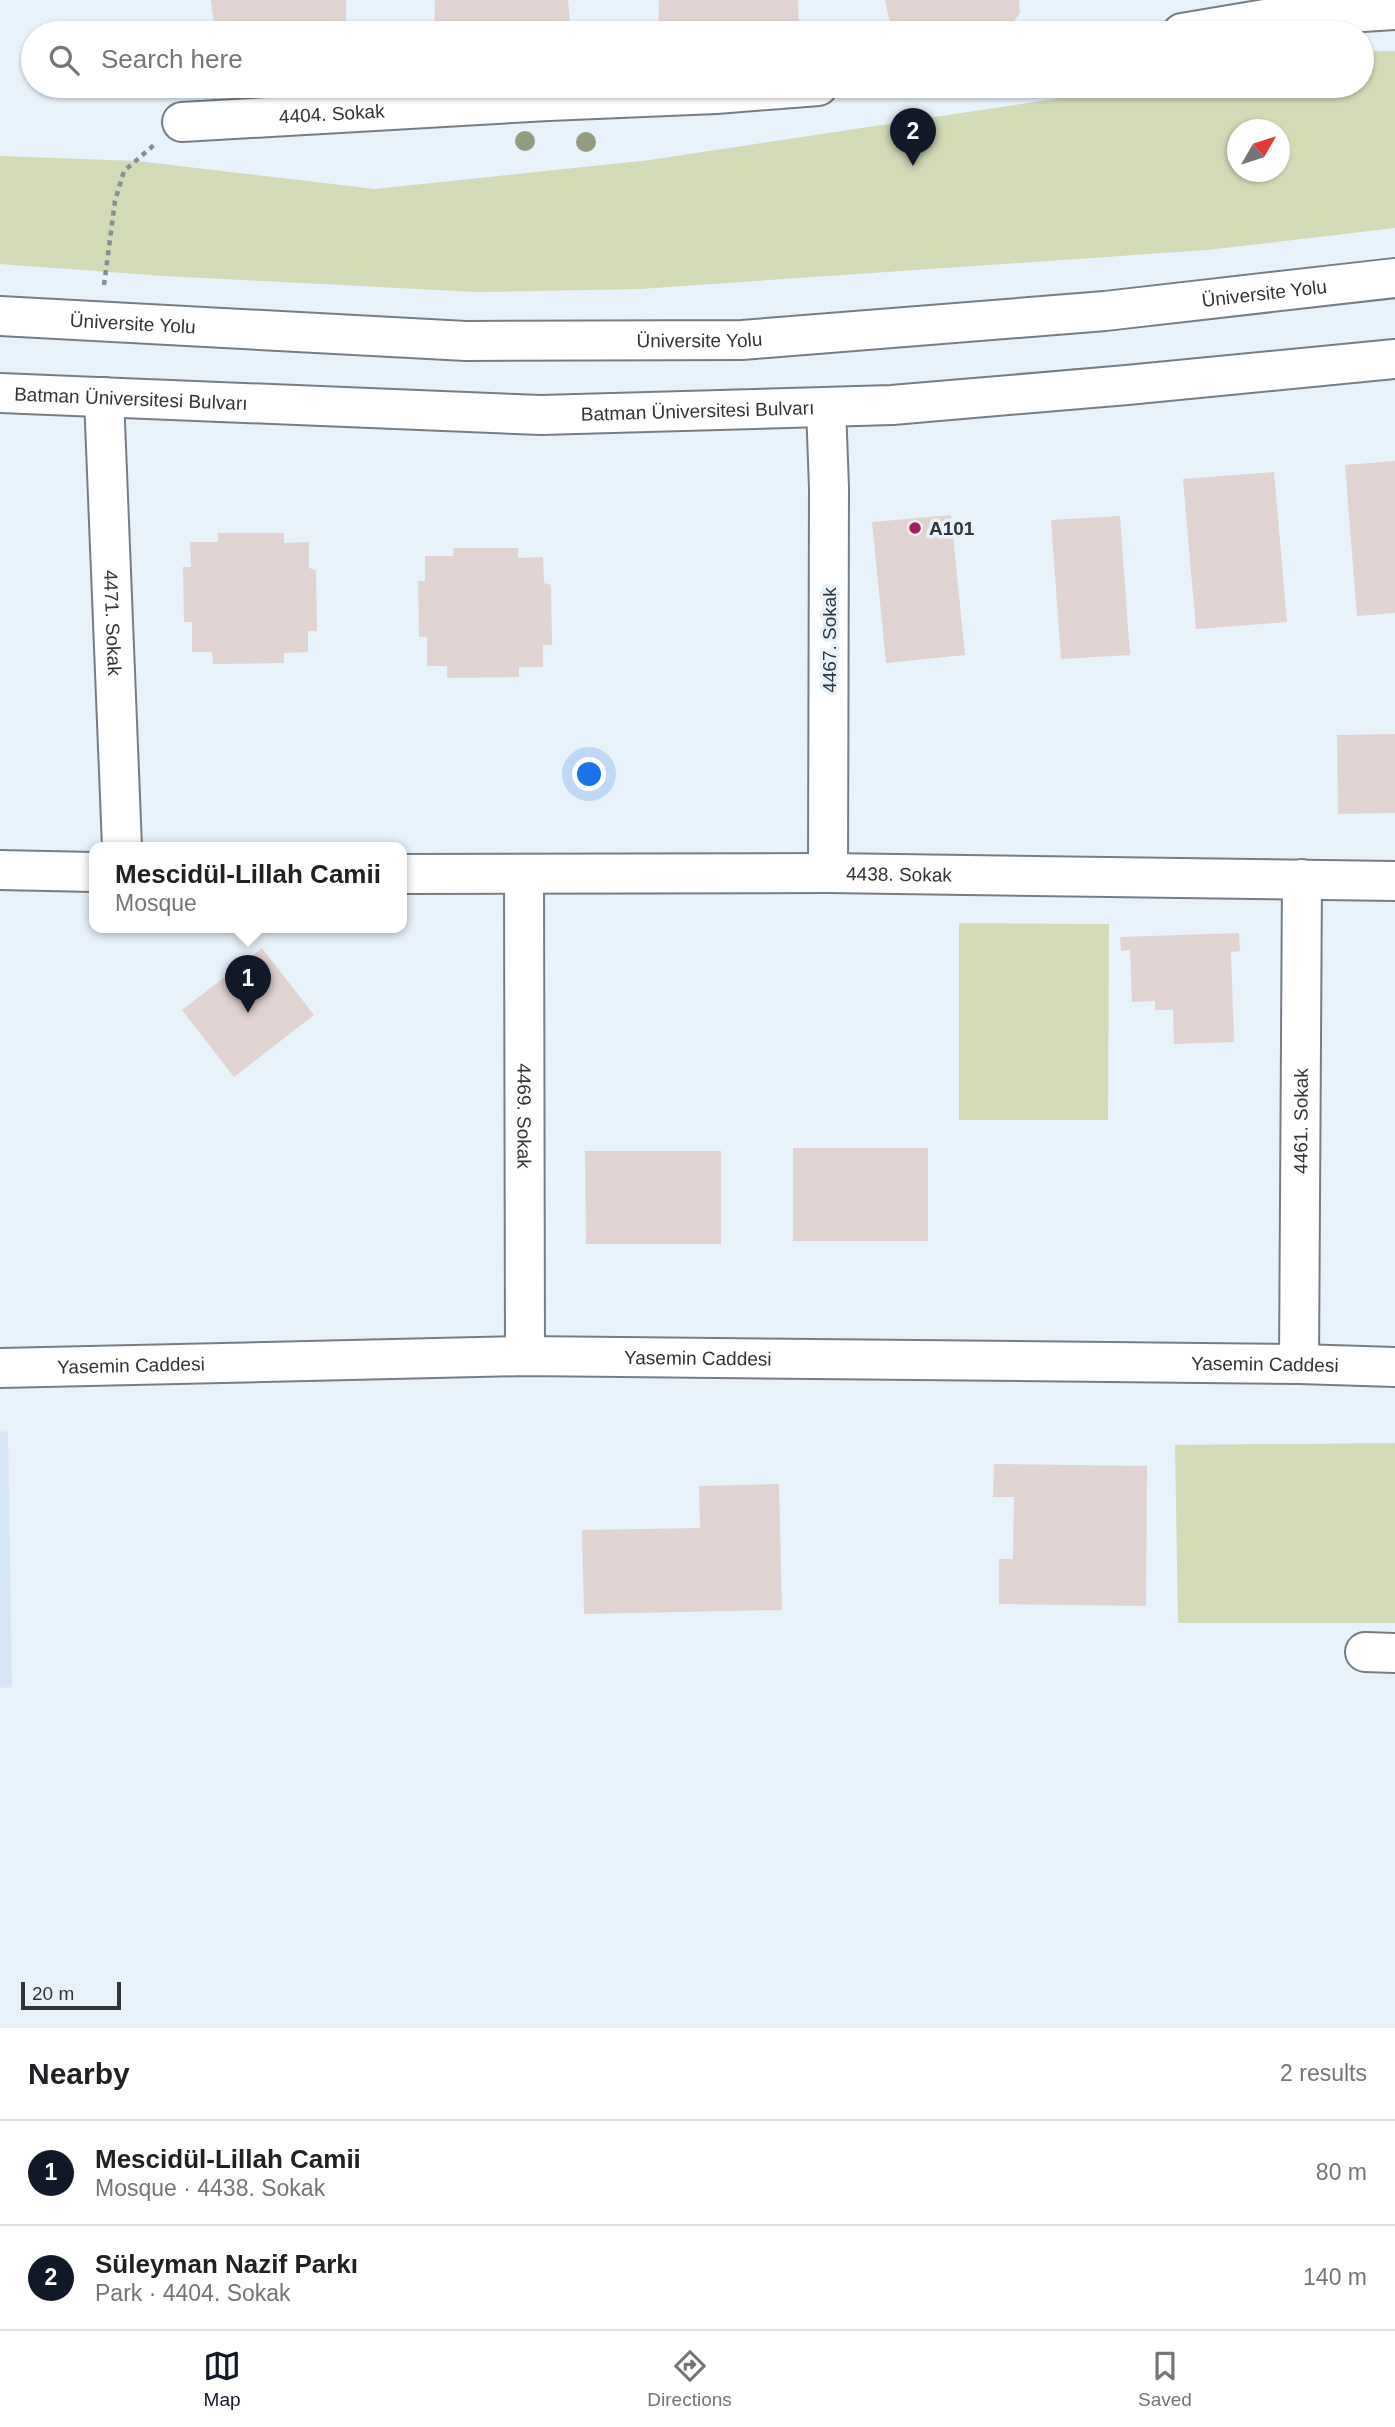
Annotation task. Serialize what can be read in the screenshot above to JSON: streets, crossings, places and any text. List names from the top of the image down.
{
  "streets": {
    "street": [
      "4404. Sokak",
      "Üniversite Yolu",
      "Batman Üniversitesi Bulvarı",
      "4471. Sokak",
      "4467. Sokak",
      "4438. Sokak",
      "4469. Sokak",
      "4461. Sokak",
      "Yasemin Caddesi"
    ]
  },
  "crossings": [
    ["Batman Üniversitesi Bulvarı", "4471. Sokak"],
    ["Batman Üniversitesi Bulvarı", "4467. Sokak"],
    ["4467. Sokak", "4438. Sokak"],
    ["4438. Sokak", "4469. Sokak"],
    ["4438. Sokak", "4461. Sokak"],
    ["4469. Sokak", "Yasemin Caddesi"],
    ["4461. Sokak", "Yasemin Caddesi"]
  ],
  "places": ["A101"],
  "scale_bar": "20 m",
  "north": "top right",
  "page": {
    "search": "Search here",
    "pins": ["2", "1"],
    "popup": ["Mescidül-Lillah Camii", "Mosque"],
    "scale": "20 m",
    "heading": ["Nearby", "2 results"],
    "list": [
      {
        "mark": "1",
        "name": "Mescidül-Lillah Camii",
        "note": "Mosque · 4438. Sokak",
        "value": "80 m"
      },
      {
        "mark": "2",
        "name": "Süleyman Nazif Parkı",
        "note": "Park · 4404. Sokak",
        "value": "140 m"
      }
    ],
    "nav": ["Map", "Directions", "Saved"]
  }
}
